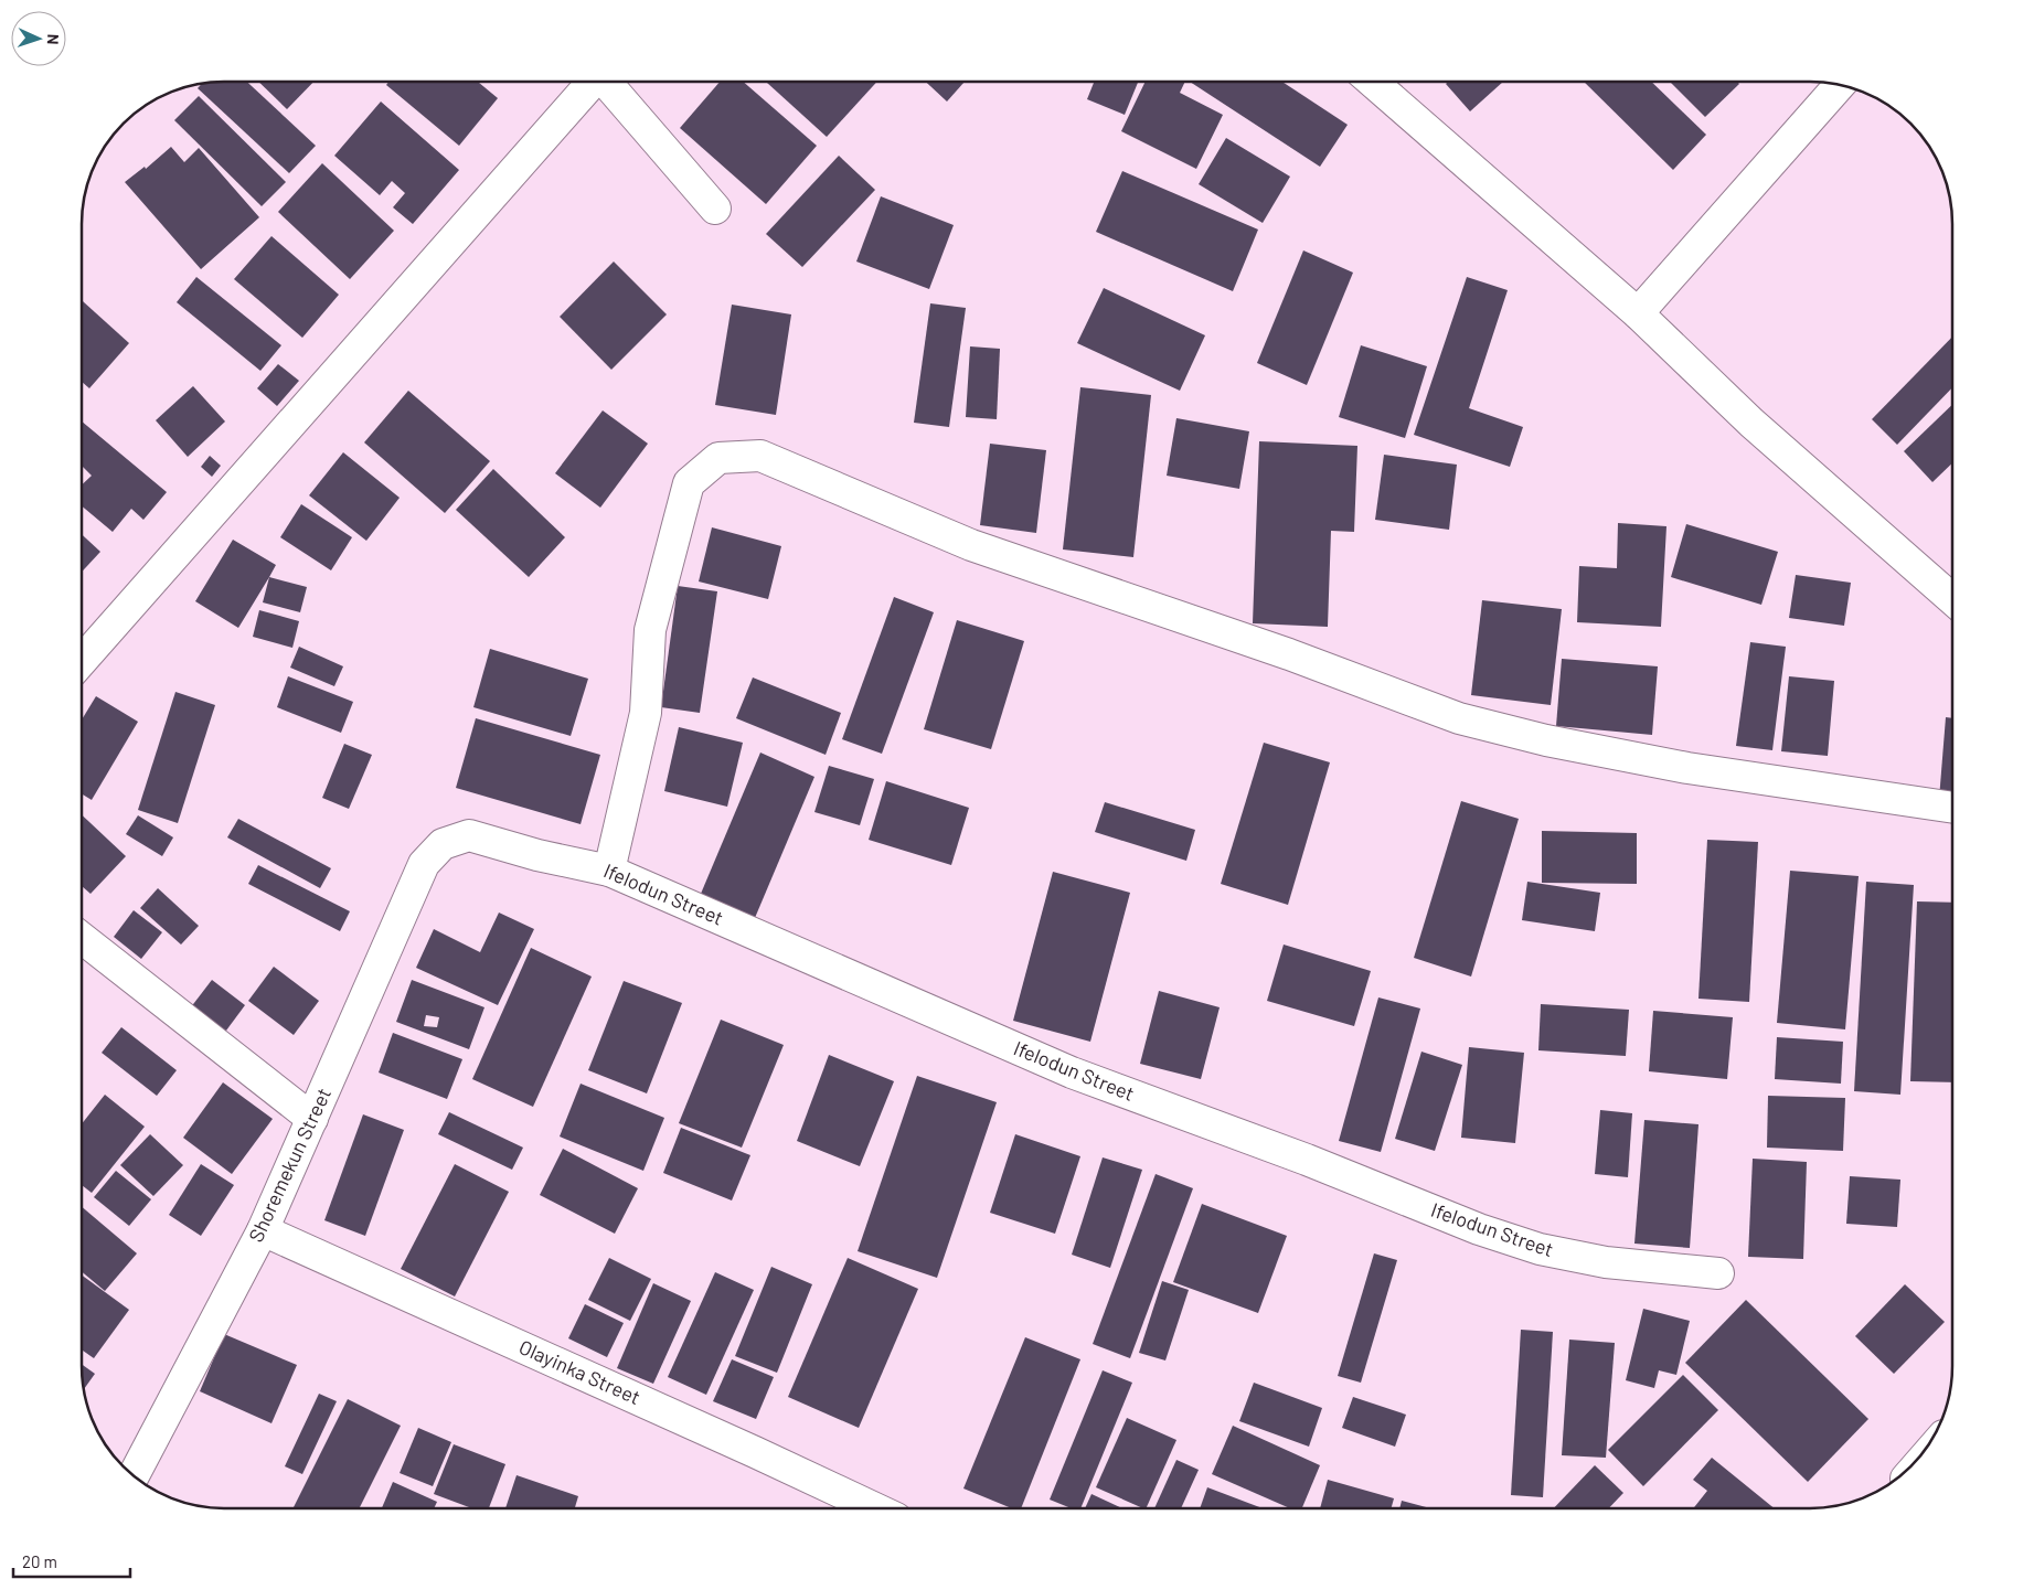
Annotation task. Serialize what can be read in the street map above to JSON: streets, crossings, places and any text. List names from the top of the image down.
{
  "streets": {
    "street": ["Ifelodun Street", "Shoremekun Street", "Olayinka Street"]
  },
  "crossings": [
    ["Ifelodun Street", "Shoremekun Street"],
    ["Shoremekun Street", "Olayinka Street"]
  ],
  "scale_bar": "20 m",
  "north": "right"
}
